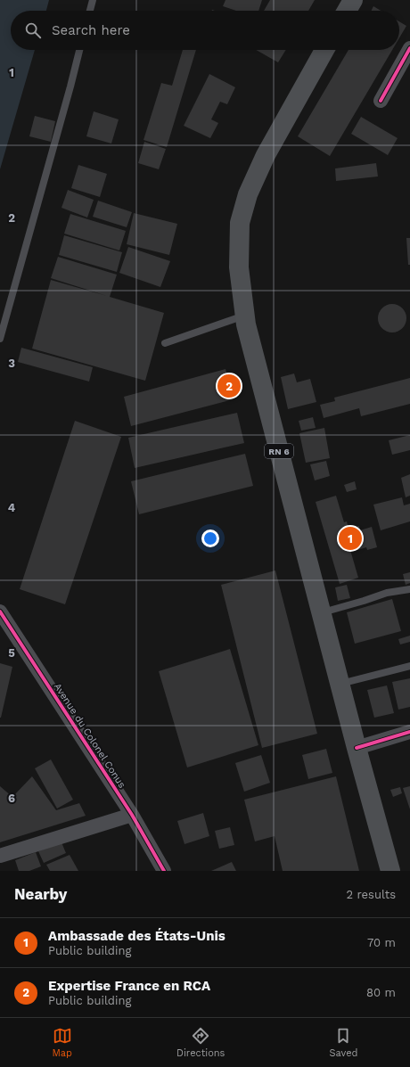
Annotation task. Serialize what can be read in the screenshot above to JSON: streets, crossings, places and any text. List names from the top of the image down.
{
  "streets": {
    "main road": ["RN 6"],
    "street": ["Avenue du Colonel Conus"]
  },
  "page": {
    "search": "Search here",
    "pins": ["2", "1"],
    "heading": ["Nearby", "2 results"],
    "list": [
      {
        "mark": "1",
        "name": "Ambassade des États-Unis",
        "note": "Public building",
        "value": "70 m"
      },
      {
        "mark": "2",
        "name": "Expertise France en RCA",
        "note": "Public building",
        "value": "80 m"
      }
    ],
    "nav": ["Map", "Directions", "Saved"]
  },
  "grid": {
    "rows": [
      "1",
      "2",
      "3",
      "4",
      "5",
      "6"
    ]
  }
}
